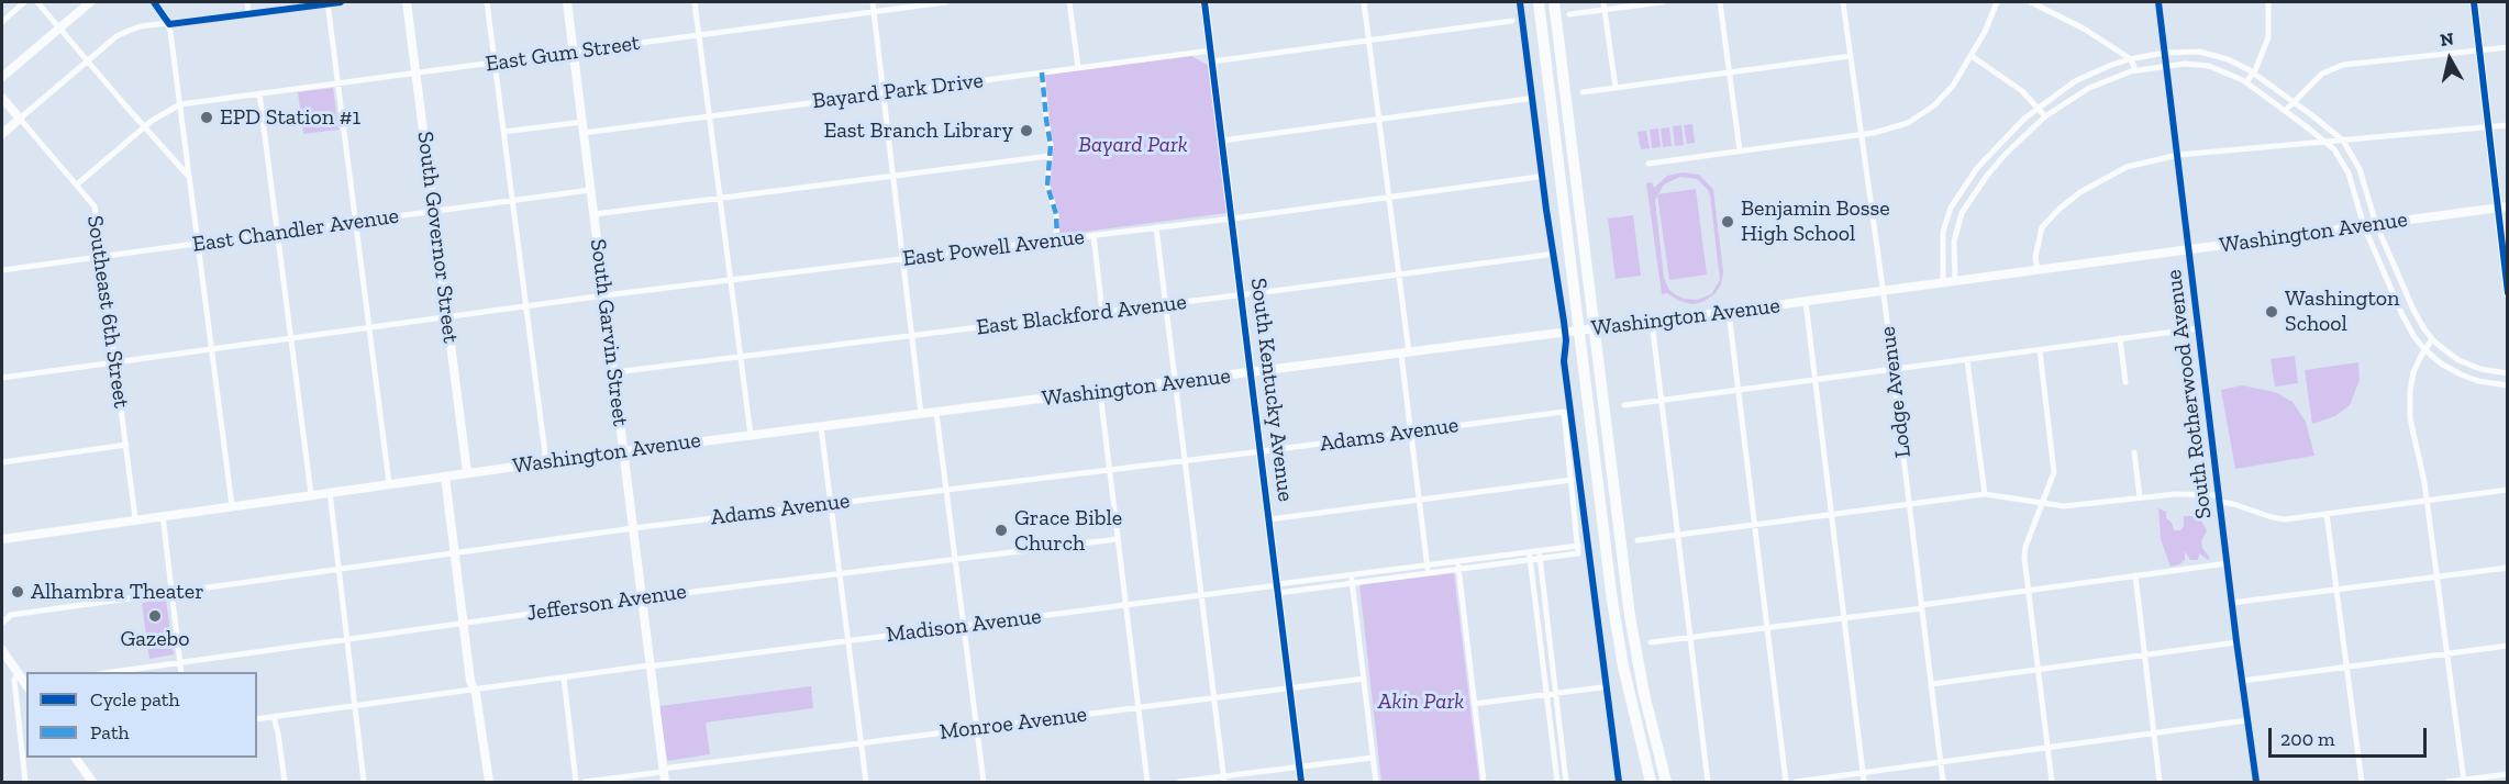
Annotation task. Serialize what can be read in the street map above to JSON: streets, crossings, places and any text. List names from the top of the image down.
{
  "streets": {
    "street": [
      "East Gum Street",
      "Bayard Park Drive",
      "East Chandler Avenue",
      "Washington Avenue",
      "South Governor Street",
      "East Powell Avenue",
      "Southeast 6th Street",
      "East Blackford Avenue",
      "South Garvin Street",
      "South Kentucky Avenue",
      "Lodge Avenue",
      "South Rotherwood Avenue",
      "Adams Avenue",
      "Jefferson Avenue",
      "Madison Avenue",
      "Monroe Avenue"
    ]
  },
  "crossings": [
    ["East Gum Street", "South Governor Street"],
    ["East Gum Street", "South Garvin Street"],
    ["Bayard Park Drive", "South Garvin Street"],
    ["Bayard Park Drive", "South Kentucky Avenue"],
    ["East Chandler Avenue", "South Governor Street"],
    ["East Chandler Avenue", "Southeast 6th Street"],
    ["East Chandler Avenue", "South Garvin Street"],
    ["Washington Avenue", "South Governor Street"],
    ["Washington Avenue", "Southeast 6th Street"],
    ["Washington Avenue", "South Garvin Street"],
    ["Washington Avenue", "South Kentucky Avenue"],
    ["Washington Avenue", "Lodge Avenue"],
    ["Washington Avenue", "South Rotherwood Avenue"],
    ["South Governor Street", "East Powell Avenue"],
    ["East Powell Avenue", "Southeast 6th Street"],
    ["East Powell Avenue", "South Garvin Street"],
    ["East Powell Avenue", "South Kentucky Avenue"],
    ["East Blackford Avenue", "South Garvin Street"],
    ["East Blackford Avenue", "South Kentucky Avenue"],
    ["South Garvin Street", "Adams Avenue"],
    ["South Garvin Street", "Jefferson Avenue"],
    ["South Garvin Street", "Madison Avenue"],
    ["South Garvin Street", "Monroe Avenue"],
    ["South Kentucky Avenue", "Adams Avenue"],
    ["South Kentucky Avenue", "Madison Avenue"],
    ["South Kentucky Avenue", "Monroe Avenue"]
  ],
  "parks": ["Bayard Park", "Akin Park"],
  "places": [
    "EPD Station #1",
    "East Branch Library",
    "Benjamin Bosse High School",
    "Washington School",
    "Grace Bible Church",
    "Alhambra Theater",
    "Gazebo"
  ],
  "legend": ["Cycle path", "Path"],
  "scale_bar": "200 m",
  "north": "top"
}
